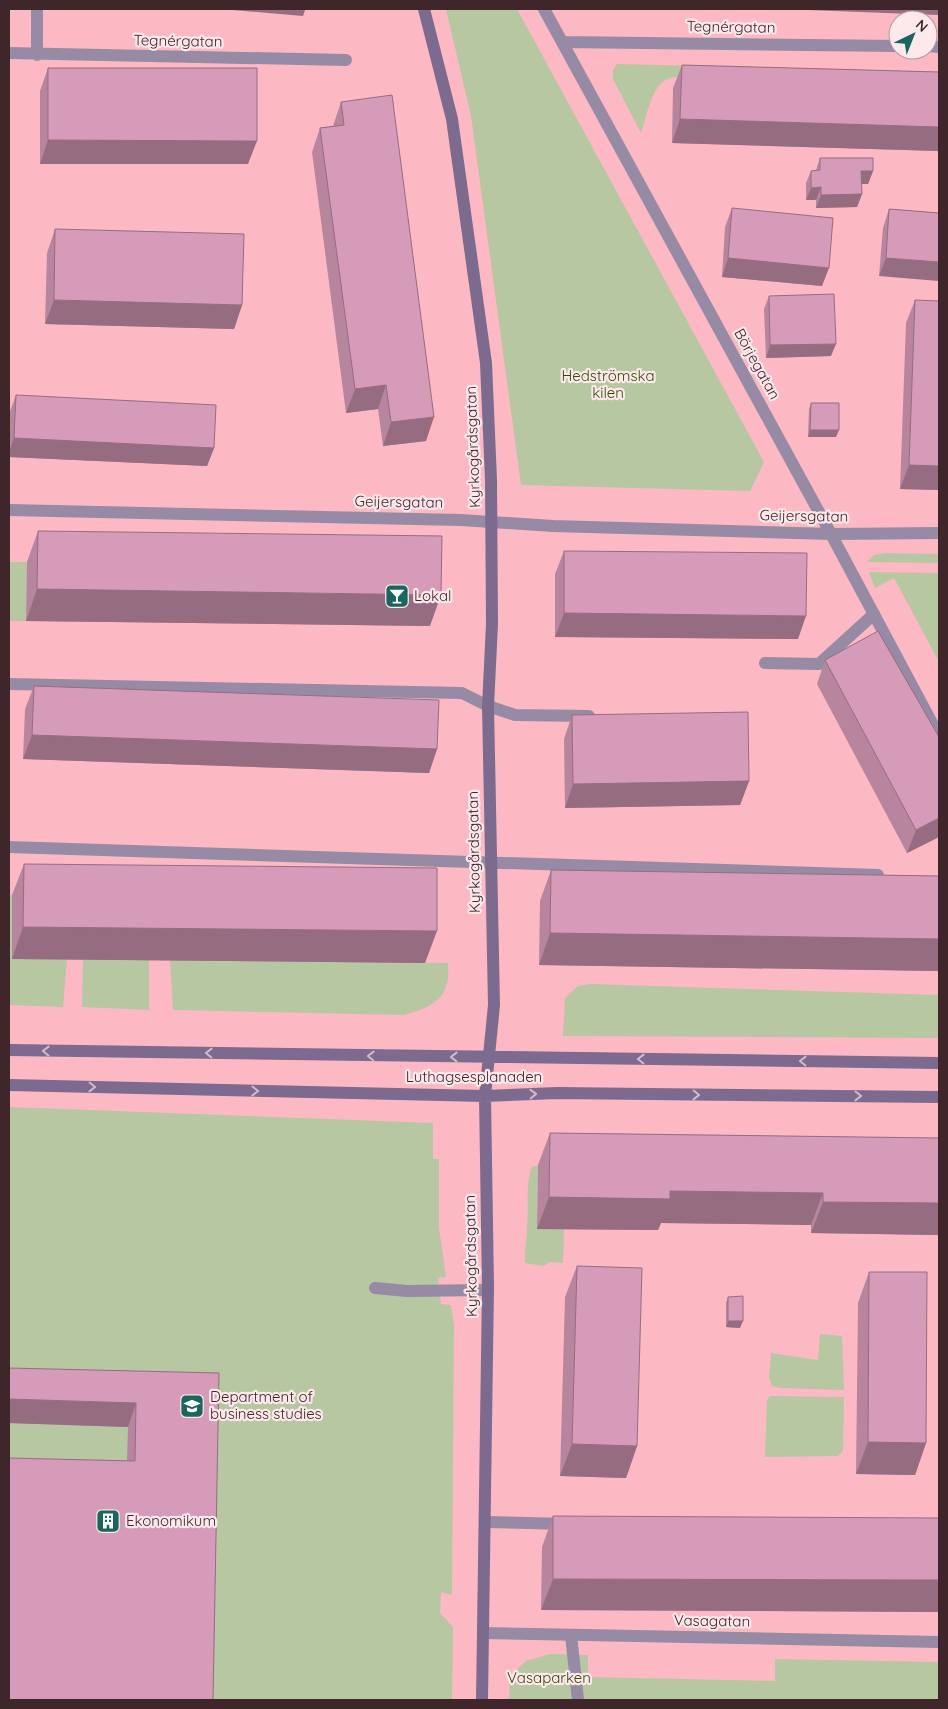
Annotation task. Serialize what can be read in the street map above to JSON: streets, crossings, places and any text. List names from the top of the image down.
{
  "streets": {
    "main road": ["Kyrkogårdsgatan", "Luthagsesplanaden"],
    "street": [
      "Tegnérgatan",
      "Börjegatan",
      "Geijersgatan",
      "Vasagatan"
    ]
  },
  "crossings": [
    ["Tegnérgatan", "Börjegatan"],
    ["Börjegatan", "Geijersgatan"],
    ["Kyrkogårdsgatan", "Geijersgatan"],
    ["Kyrkogårdsgatan", "Luthagsesplanaden"],
    ["Kyrkogårdsgatan", "Vasagatan"]
  ],
  "parks": ["Hedströmska kilen", "Vasaparken"],
  "places": {
    "bar": ["Lokal"],
    "school or university": ["Department of business studies"],
    "building": ["Ekonomikum"]
  },
  "north": "top right"
}
